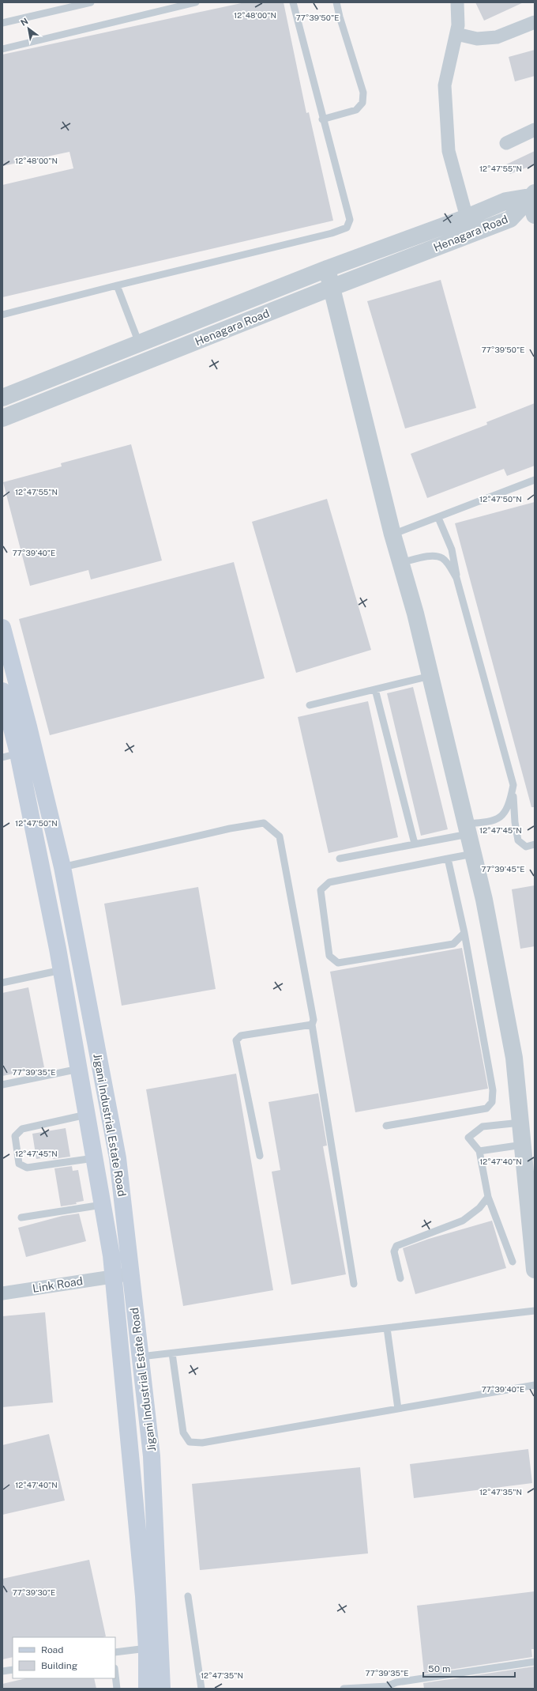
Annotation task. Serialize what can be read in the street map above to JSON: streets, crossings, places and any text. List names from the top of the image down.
{
  "streets": {
    "main road": ["Jigani Industrial Estate Road"],
    "street": ["Henagara Road", "Link Road"]
  },
  "crossings": [
    ["Jigani Industrial Estate Road", "Link Road"]
  ],
  "legend": ["Road", "Building"],
  "scale_bar": "50 m",
  "north": "top left",
  "coordinates": [
    "12°48'00\"N",
    "77°39'50\"E",
    "12°47'55\"N",
    "12°47'50\"N",
    "77°39'40\"E",
    "12°47'45\"N",
    "77°39'45\"E",
    "77°39'35\"E",
    "12°47'40\"N",
    "12°47'35\"N",
    "77°39'30\"E"
  ]
}
